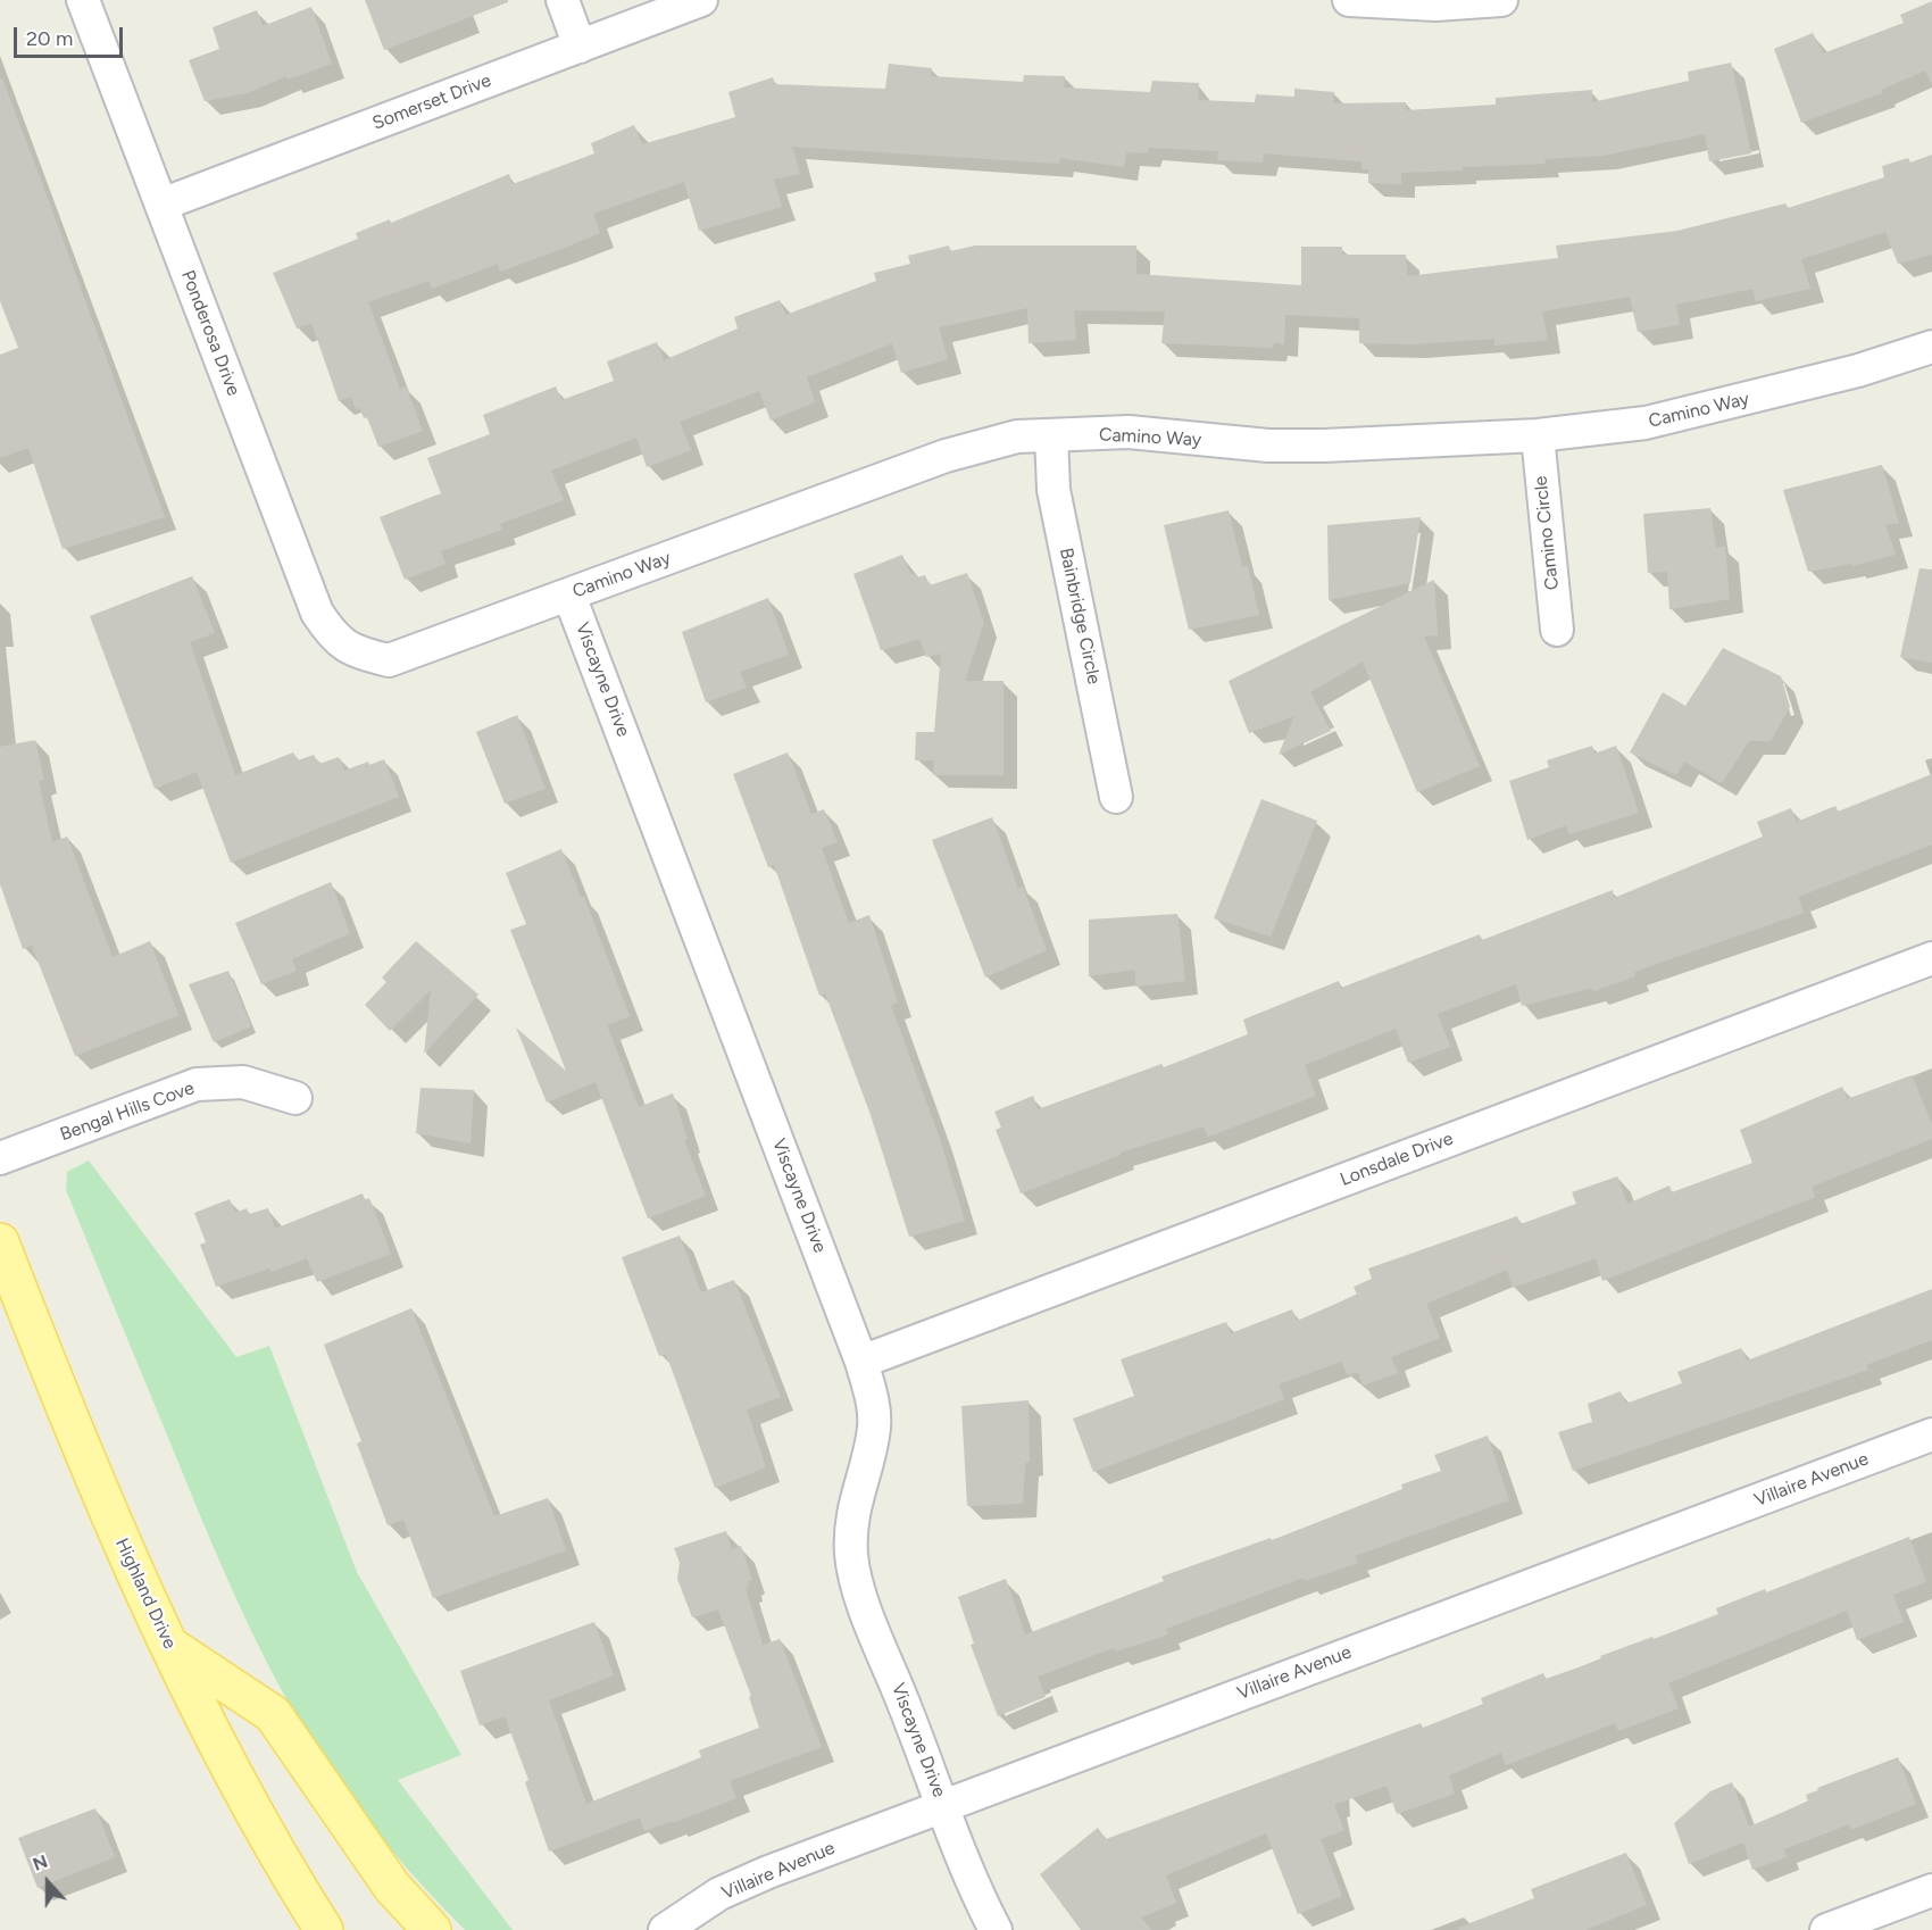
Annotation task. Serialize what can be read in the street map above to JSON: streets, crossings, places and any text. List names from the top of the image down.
{
  "streets": {
    "main road": ["Highland Drive"],
    "street": [
      "Somerset Drive",
      "Ponderosa Drive",
      "Camino Way",
      "Camino Circle",
      "Bainbridge Circle",
      "Viscayne Drive",
      "Bengal Hills Cove",
      "Lonsdale Drive",
      "Villaire Avenue"
    ]
  },
  "crossings": [
    ["Somerset Drive", "Ponderosa Drive"],
    ["Ponderosa Drive", "Camino Way"],
    ["Camino Way", "Camino Circle"],
    ["Camino Way", "Bainbridge Circle"],
    ["Camino Way", "Viscayne Drive"],
    ["Viscayne Drive", "Lonsdale Drive"],
    ["Viscayne Drive", "Villaire Avenue"]
  ],
  "scale_bar": "20 m",
  "north": "top"
}
